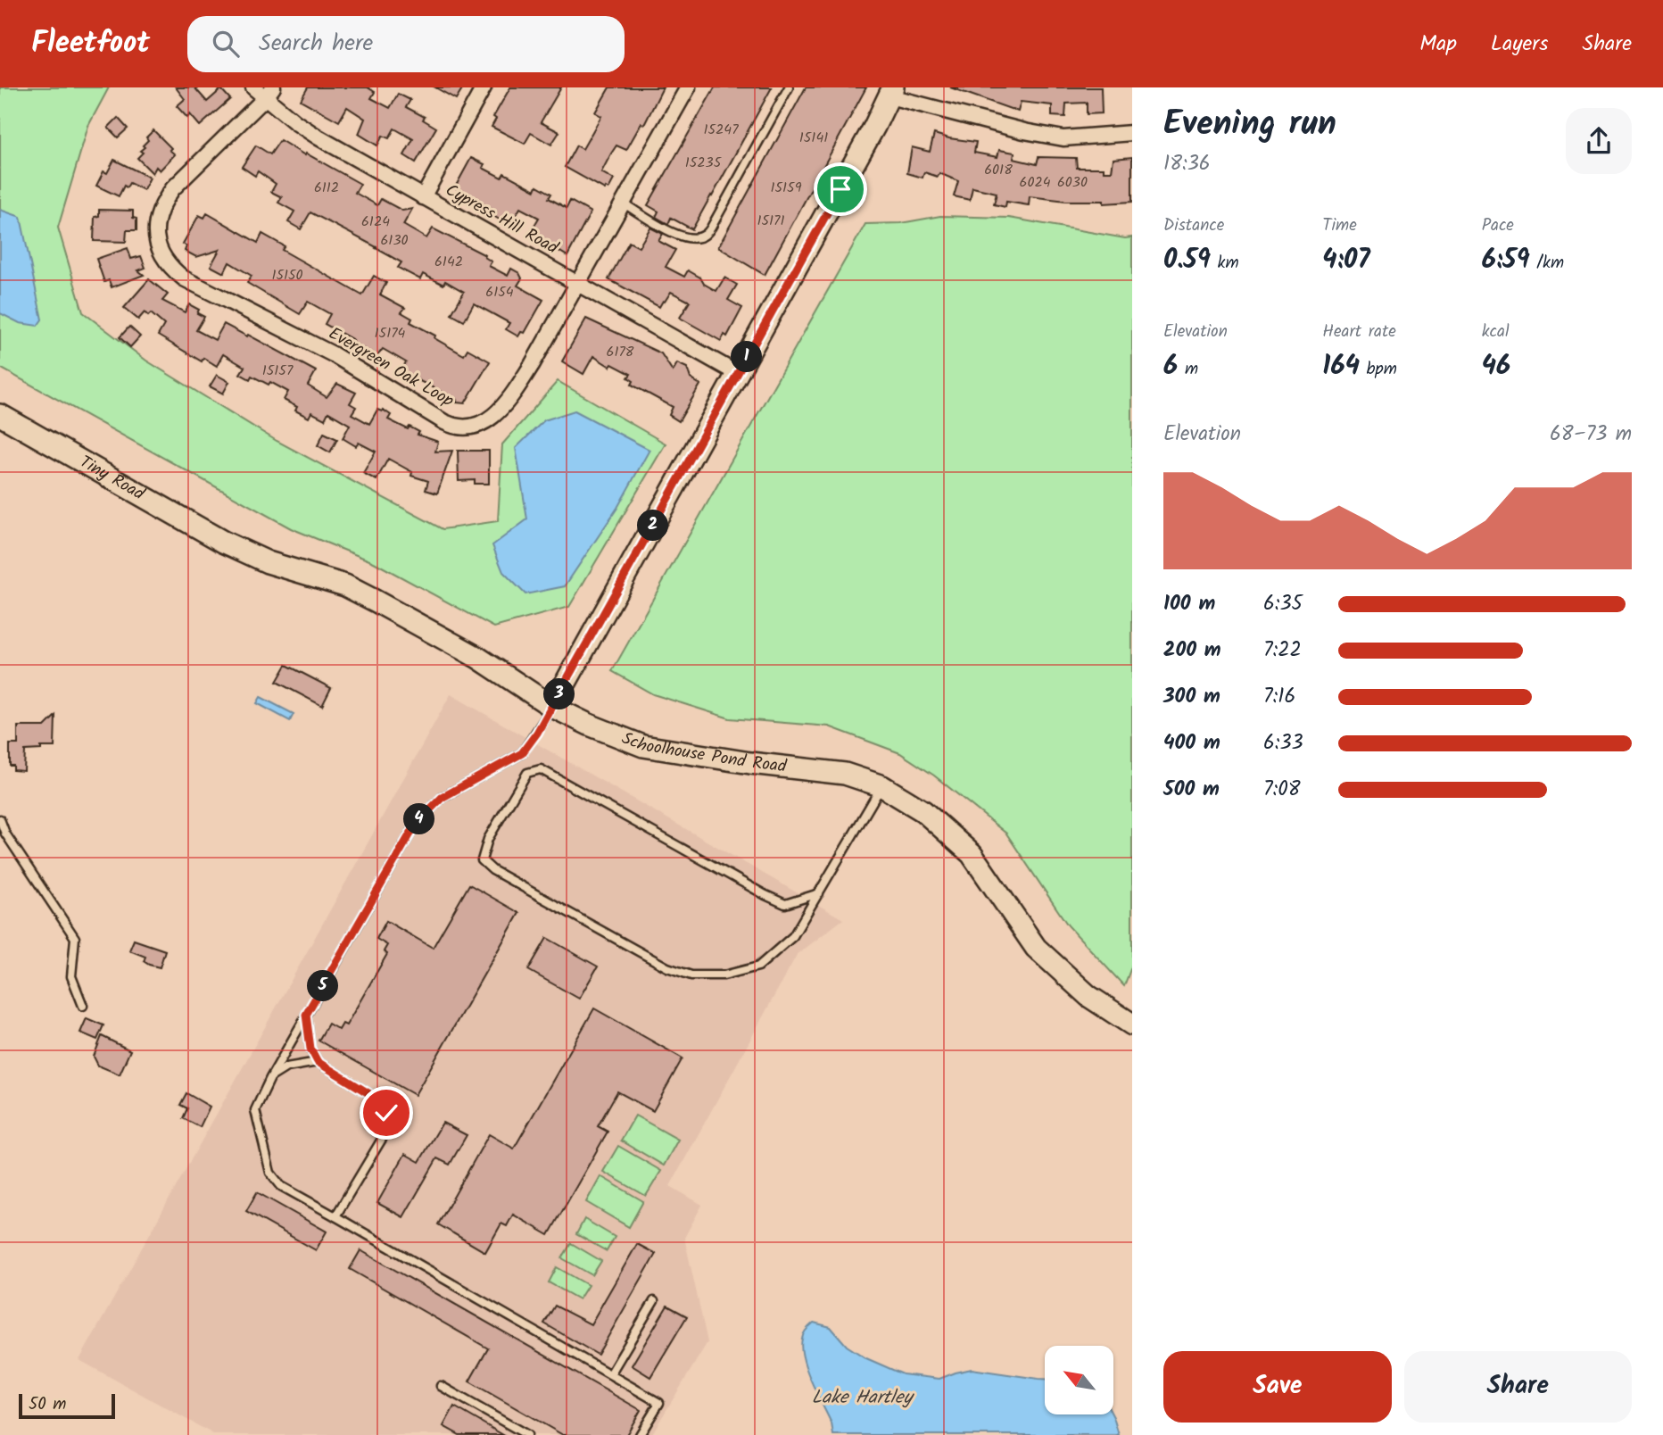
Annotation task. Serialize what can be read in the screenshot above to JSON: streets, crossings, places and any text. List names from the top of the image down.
{
  "streets": {
    "street": [
      "Cypress Hill Road",
      "Evergreen Oak Loop",
      "Tiny Road",
      "Schoolhouse Pond Road"
    ]
  },
  "crossings": [
    ["Cypress Hill Road", "Evergreen Oak Loop"],
    ["Tiny Road", "Schoolhouse Pond Road"]
  ],
  "water": ["Lake Hartley"],
  "house_numbers": [
    "15247",
    "15141",
    "15235",
    "6018",
    "6024",
    "6030",
    "6112",
    "15159",
    "15171",
    "6124",
    "6130",
    "6142",
    "15150",
    "6154",
    "15174",
    "6178",
    "15157"
  ],
  "scale_bar": "50 m",
  "north": "top left",
  "page": {
    "header": "Fleetfoot",
    "search": "Search here",
    "nav": ["Map", "Layers", "Share"],
    "heading": ["Evening run", "18:36"],
    "stats": [
      ["Distance", "0.59 km"],
      ["Time", "4:07"],
      ["Pace", "6:59 /km"],
      ["Elevation", "6 m"],
      ["Heart rate", "164 bpm"],
      ["kcal", "46"]
    ],
    "pins": [
      "1",
      "2",
      "3",
      "4",
      "5"
    ],
    "chart": ["Elevation", "68–73 m"],
    "list": [
      {
        "name": "100 m",
        "note": "6:35"
      },
      {
        "name": "200 m",
        "note": "7:22"
      },
      {
        "name": "300 m",
        "note": "7:16"
      },
      {
        "name": "400 m",
        "note": "6:33"
      },
      {
        "name": "500 m",
        "note": "7:08"
      }
    ],
    "buttons": ["Save", "Share"],
    "scale": "50 m"
  }
}
